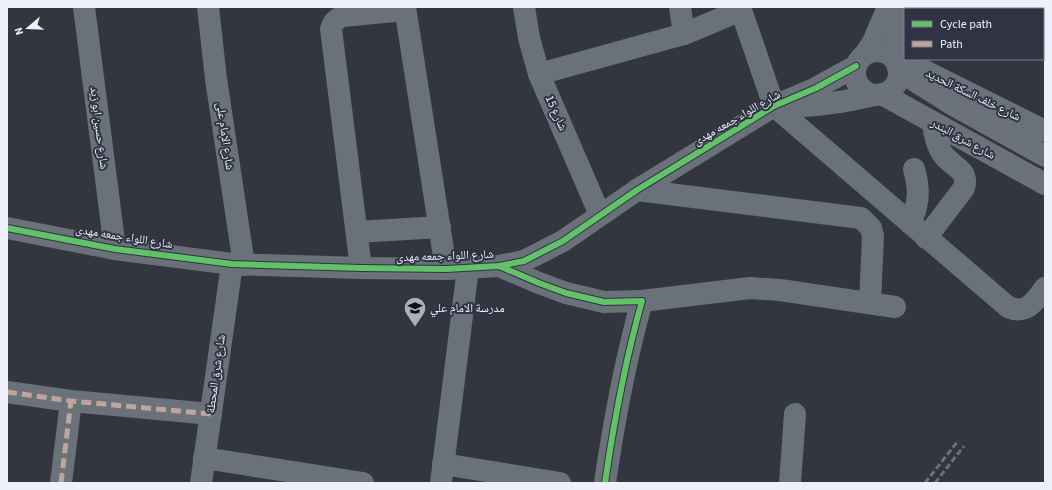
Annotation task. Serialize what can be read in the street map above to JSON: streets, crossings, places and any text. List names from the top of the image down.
{
  "streets": {
    "main road": ["شارع شرق البندر"],
    "street": [
      "شارع خلف السكة الحديد",
      "شارع 15",
      "شارع اللواء جمعه مهدى",
      "شارع حسين ابو زيد",
      "شارع الإمام على",
      "شارع شرق المحطة"
    ]
  },
  "crossings": [
    ["شارع خلف السكة الحديد", "شارع اللواء جمعه مهدى"],
    ["شارع خلف السكة الحديد", "شارع شرق البندر"],
    ["شارع 15", "شارع اللواء جمعه مهدى"],
    ["شارع اللواء جمعه مهدى", "شارع حسين ابو زيد"],
    ["شارع اللواء جمعه مهدى", "شارع الإمام على"],
    ["شارع اللواء جمعه مهدى", "شارع شرق البندر"],
    ["شارع اللواء جمعه مهدى", "شارع شرق المحطة"],
    ["شارع الإمام على", "شارع شرق المحطة"]
  ],
  "places": {
    "school or university": ["مدرسة الامام علي"]
  },
  "legend": ["Cycle path", "Path"],
  "north": "left"
}
